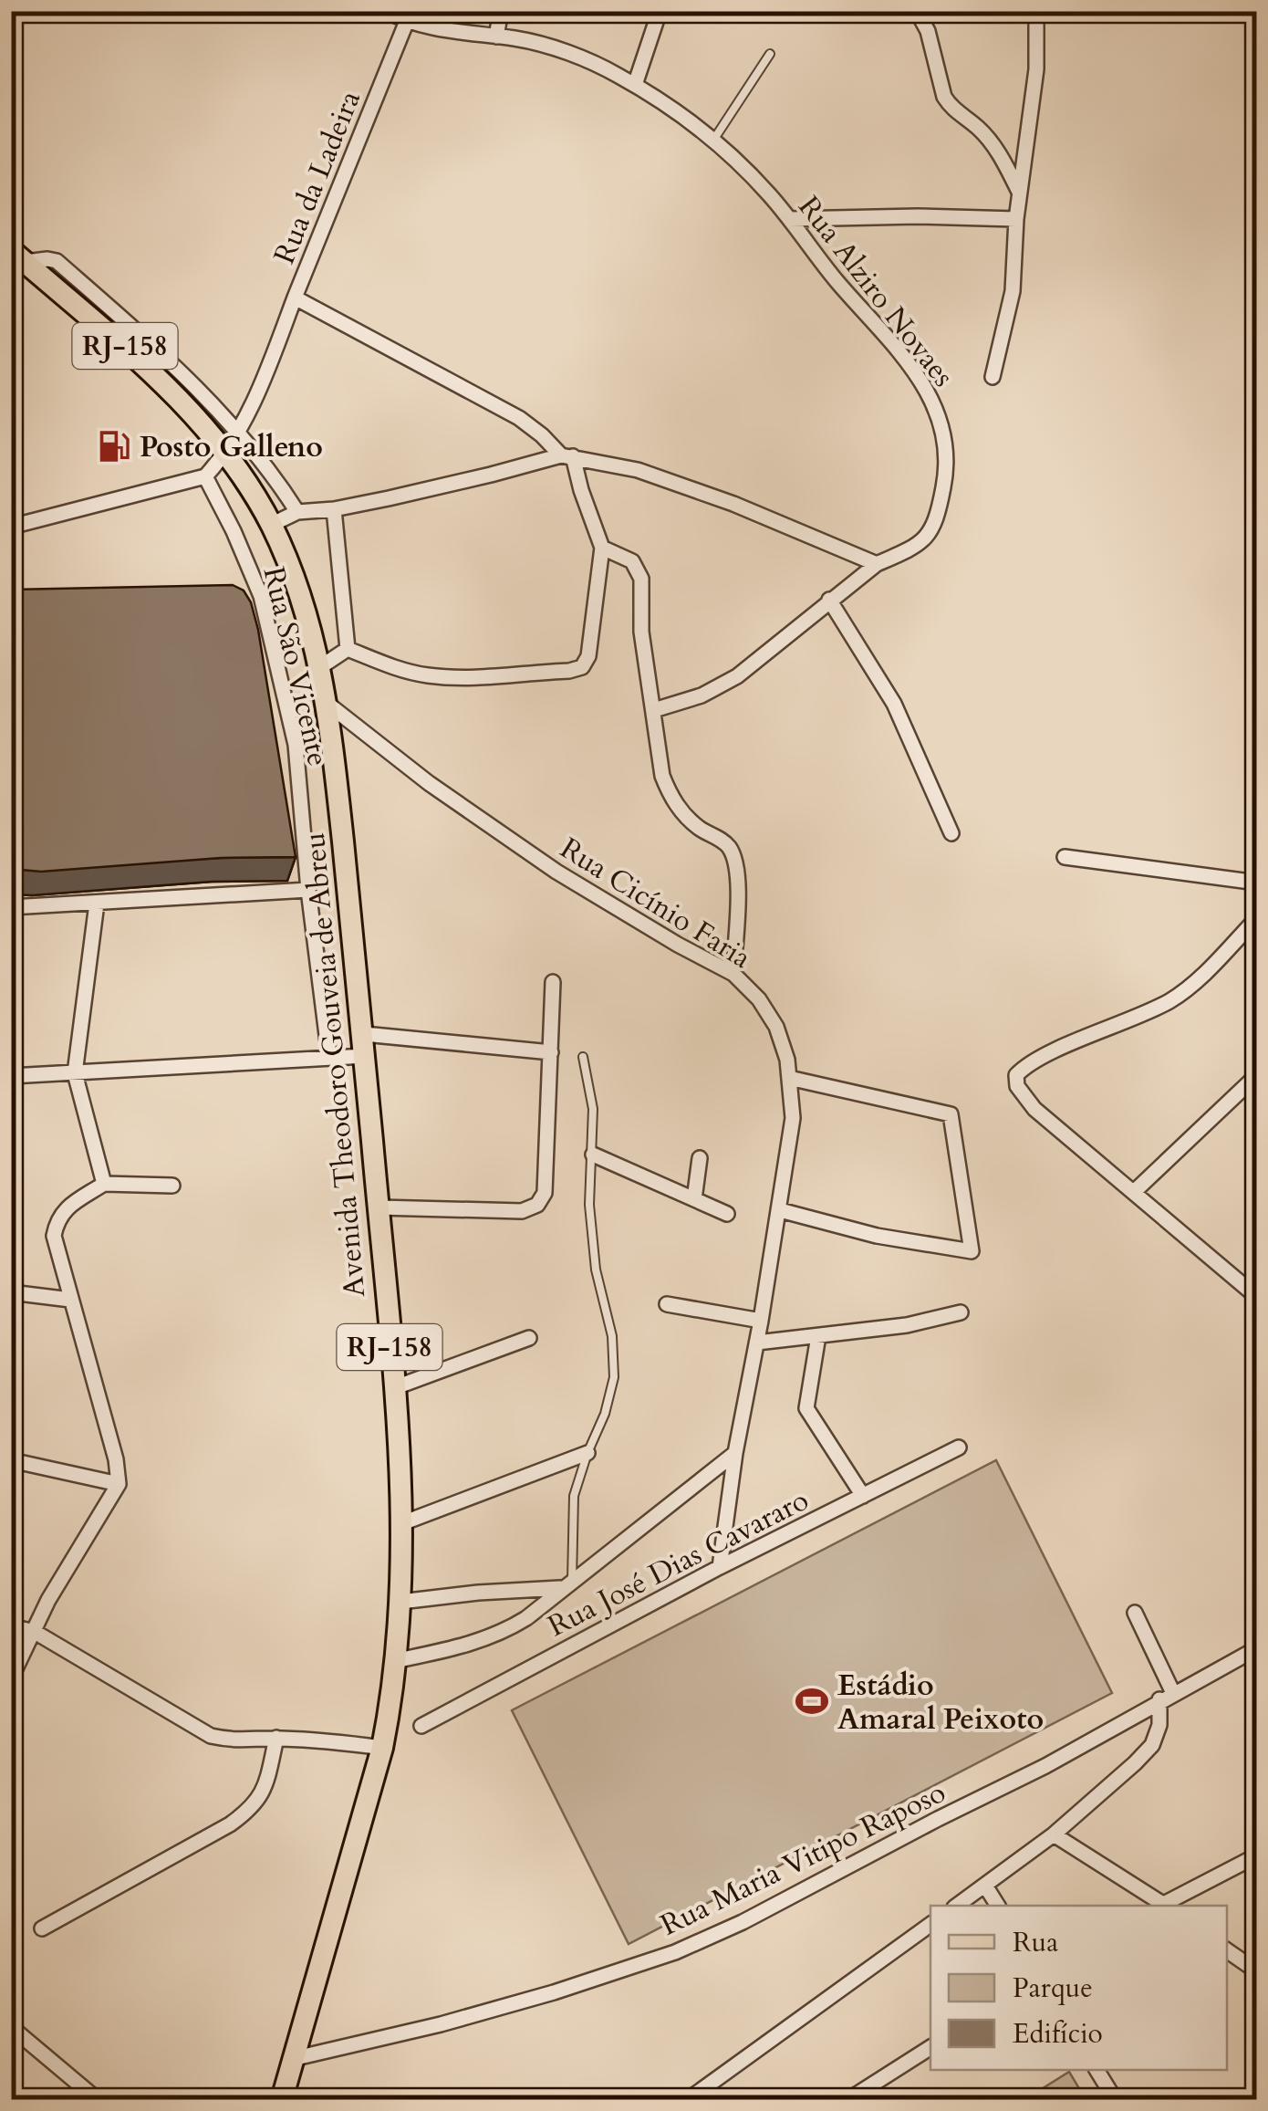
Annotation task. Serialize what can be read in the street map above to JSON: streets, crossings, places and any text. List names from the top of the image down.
{
  "streets": {
    "main road": ["RJ-158", "Avenida Theodoro Gouveia de Abreu"],
    "street": [
      "Rua da Ladeira",
      "Rua Alziro Novaes",
      "Rua São Vicente",
      "Rua Cicínio Faria",
      "Rua José Dias Cavararo",
      "Rua Maria Vitipo Raposo"
    ]
  },
  "crossings": [
    ["Rua da Ladeira", "Rua Alziro Novaes"],
    ["Rua Cicínio Faria", "Avenida Theodoro Gouveia de Abreu"],
    ["Rua Cicínio Faria", "Rua José Dias Cavararo"],
    ["Avenida Theodoro Gouveia de Abreu", "Rua Maria Vitipo Raposo"]
  ],
  "places": {
    "fuel station": ["Posto Galleno"],
    "sports": ["Estádio Amaral Peixoto"]
  },
  "legend": ["Rua", "Parque", "Edifício"]
}
